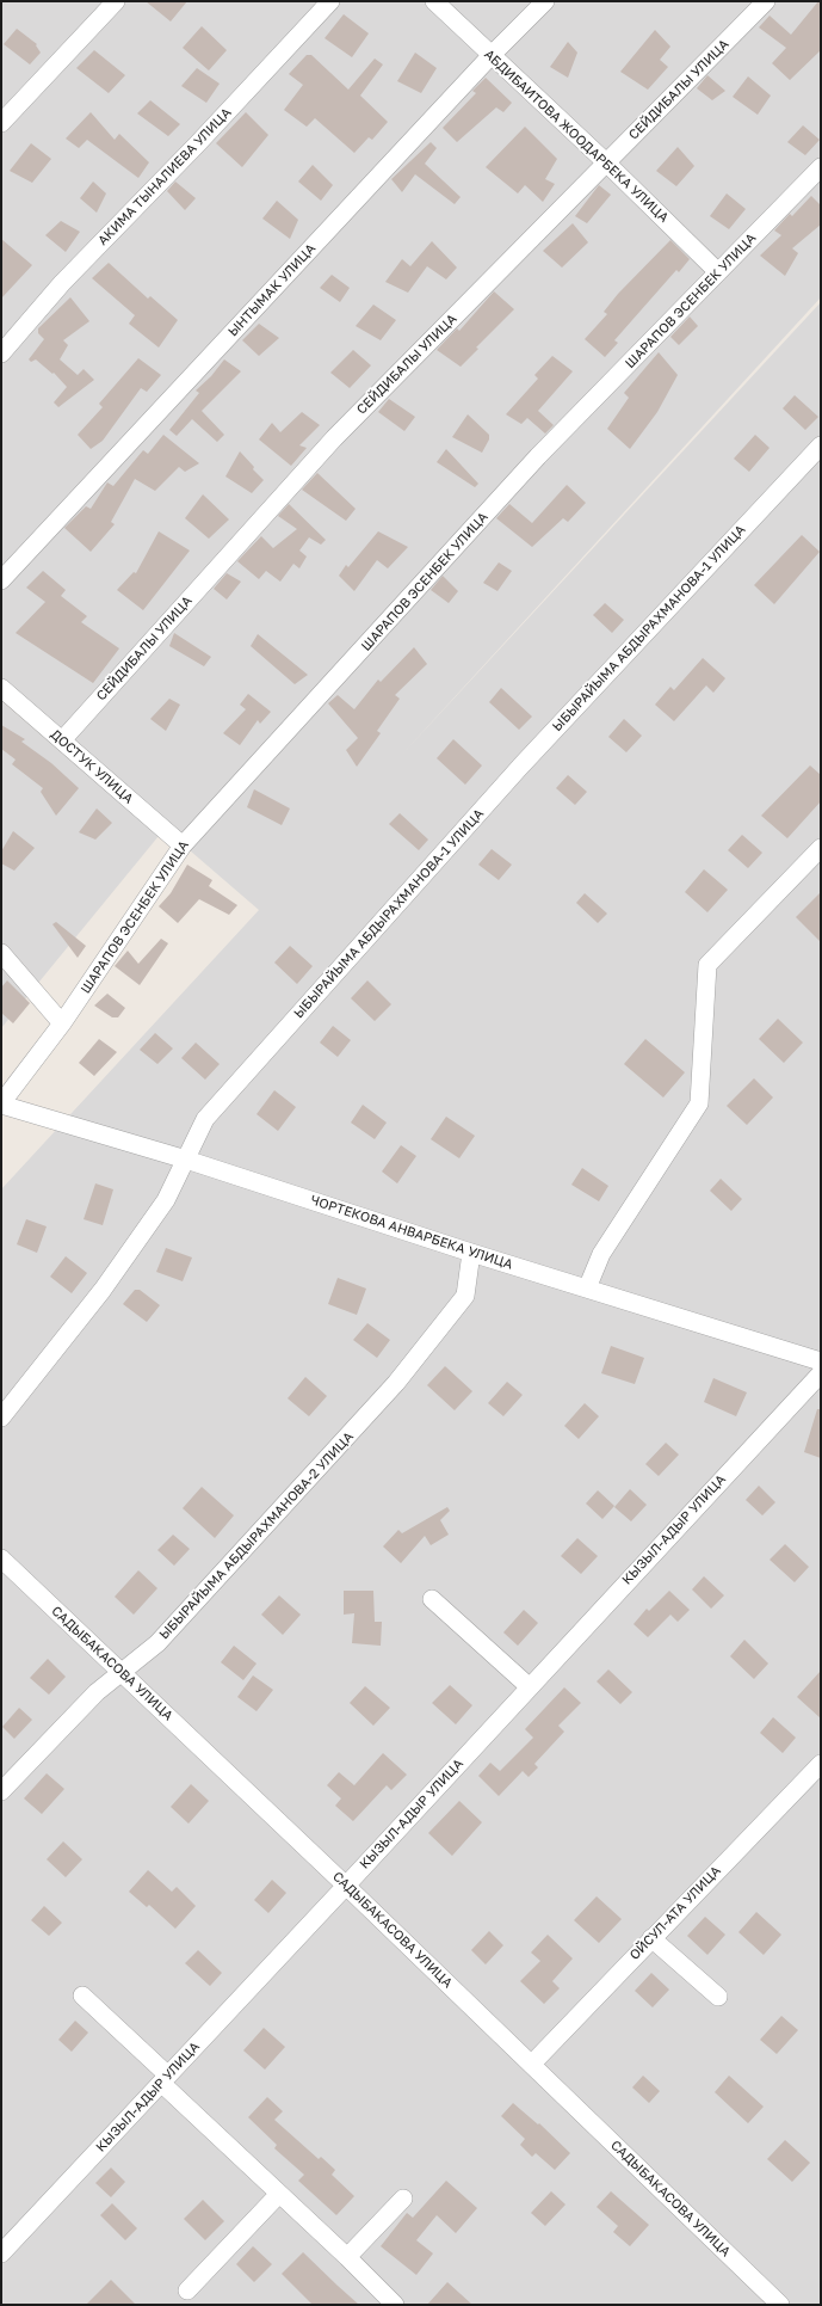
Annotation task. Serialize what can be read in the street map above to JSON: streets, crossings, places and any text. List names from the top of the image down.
{
  "streets": {
    "street": [
      "СЕЙДИБАЛЫ УЛИЦА",
      "АБДИБАИТОВА ЖООДАРБЕКА УЛИЦА",
      "АКИМА ТЫНАЛИЕВА УЛИЦА",
      "ЫНТЫМАК УЛИЦА",
      "ШАРАПОВ ЭСЕНБЕК УЛИЦА",
      "ЫБЫРАЙЫМА АБДЫРАХМАНОВА-1 УЛИЦА",
      "ДОСТУК УЛИЦА",
      "ЧОРТЕКОВА АНВАРБЕКА УЛИЦА",
      "КЫЗЫЛ-АДЫР УЛИЦА",
      "ЫБЫРАЙЫМА АБДЫРАХМАНОВА-2 УЛИЦА",
      "САДЫБАКАСОВА УЛИЦА",
      "ОЙСУЛ-АТА УЛИЦА"
    ]
  },
  "crossings": [
    ["СЕЙДИБАЛЫ УЛИЦА", "АБДИБАИТОВА ЖООДАРБЕКА УЛИЦА"],
    ["СЕЙДИБАЛЫ УЛИЦА", "ДОСТУК УЛИЦА"],
    ["АБДИБАИТОВА ЖООДАРБЕКА УЛИЦА", "ЫНТЫМАК УЛИЦА"],
    ["АБДИБАИТОВА ЖООДАРБЕКА УЛИЦА", "ШАРАПОВ ЭСЕНБЕК УЛИЦА"],
    ["ШАРАПОВ ЭСЕНБЕК УЛИЦА", "ДОСТУК УЛИЦА"],
    ["ШАРАПОВ ЭСЕНБЕК УЛИЦА", "ЧОРТЕКОВА АНВАРБЕКА УЛИЦА"],
    ["ЫБЫРАЙЫМА АБДЫРАХМАНОВА-1 УЛИЦА", "ЧОРТЕКОВА АНВАРБЕКА УЛИЦА"],
    ["ЧОРТЕКОВА АНВАРБЕКА УЛИЦА", "ЫБЫРАЙЫМА АБДЫРАХМАНОВА-2 УЛИЦА"],
    ["КЫЗЫЛ-АДЫР УЛИЦА", "САДЫБАКАСОВА УЛИЦА"],
    ["ЫБЫРАЙЫМА АБДЫРАХМАНОВА-2 УЛИЦА", "САДЫБАКАСОВА УЛИЦА"],
    ["САДЫБАКАСОВА УЛИЦА", "ОЙСУЛ-АТА УЛИЦА"]
  ]
}
